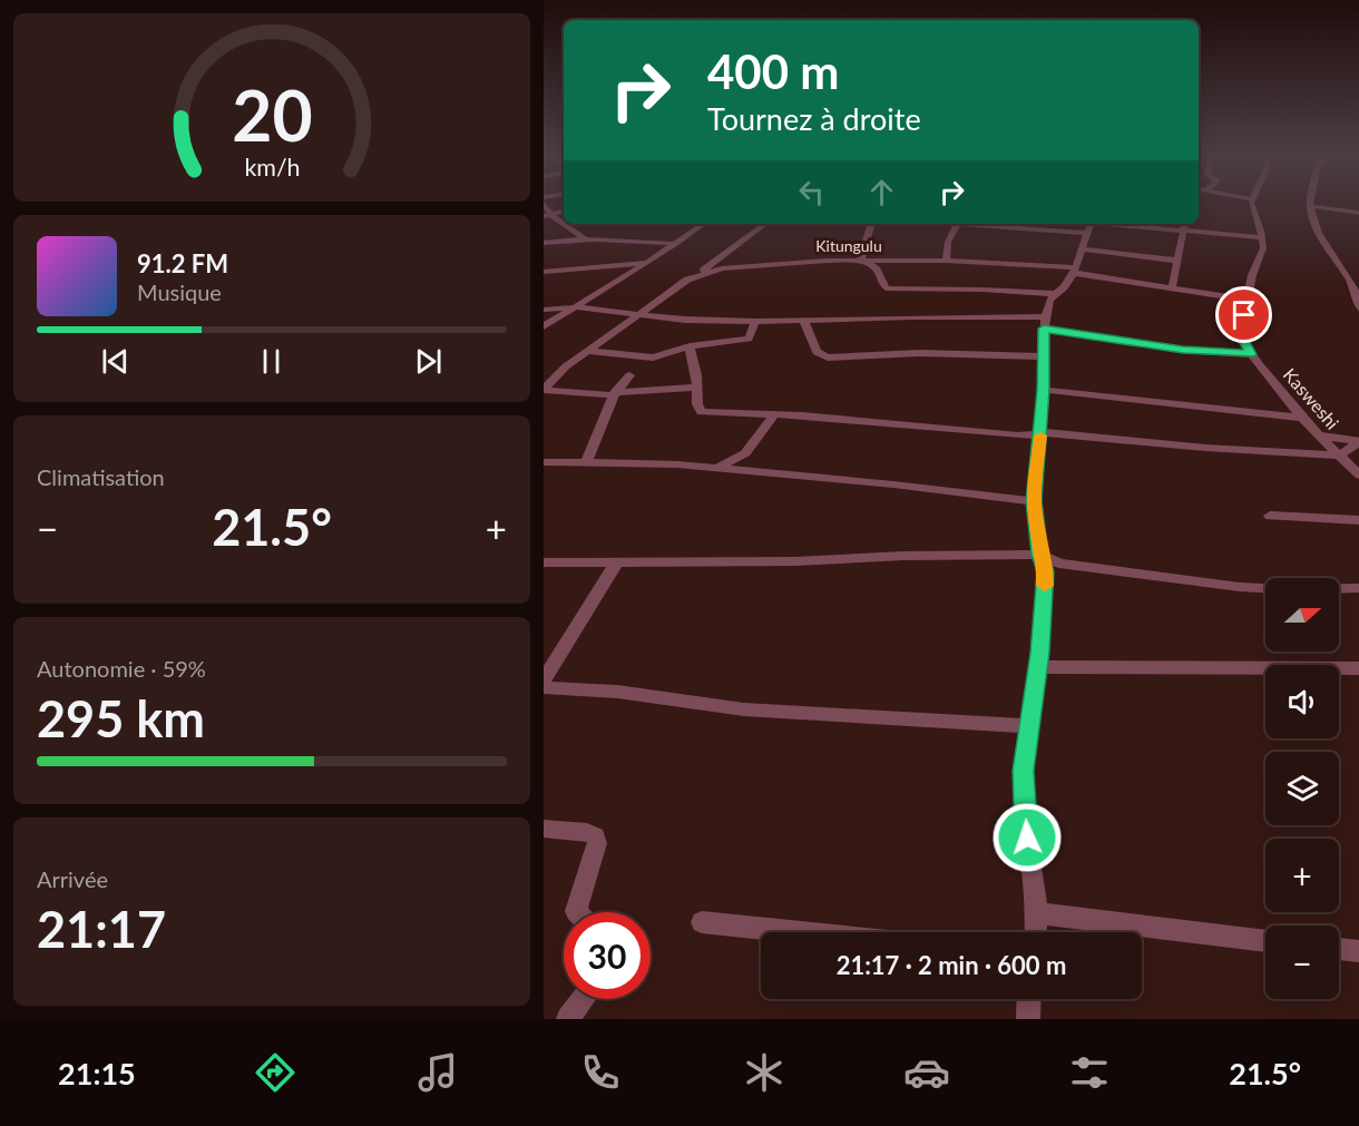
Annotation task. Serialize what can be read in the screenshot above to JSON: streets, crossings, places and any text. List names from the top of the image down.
{
  "streets": {
    "street": ["Kitungulu", "Kasweshi"]
  },
  "crossings": [
    ["Kitungulu", "Kasweshi"]
  ],
  "north": "right",
  "page": {
    "turn": ["400 m", "Tournez à droite"],
    "song": ["91.2 FM", "Musique"],
    "tile": [
      "Climatisation",
      ["Autonomie · 59%", "295 km"],
      ["Arrivée", "21:17"]
    ],
    "heat": ["−", "21.5°", "+"],
    "map_buttons": ["+", "−"],
    "limit": "30",
    "trip": "21:17 · 2 min · 600 m",
    "tabs": ["21:15", "21.5°"],
    "gauge": ["20", "km/h"]
  }
}
